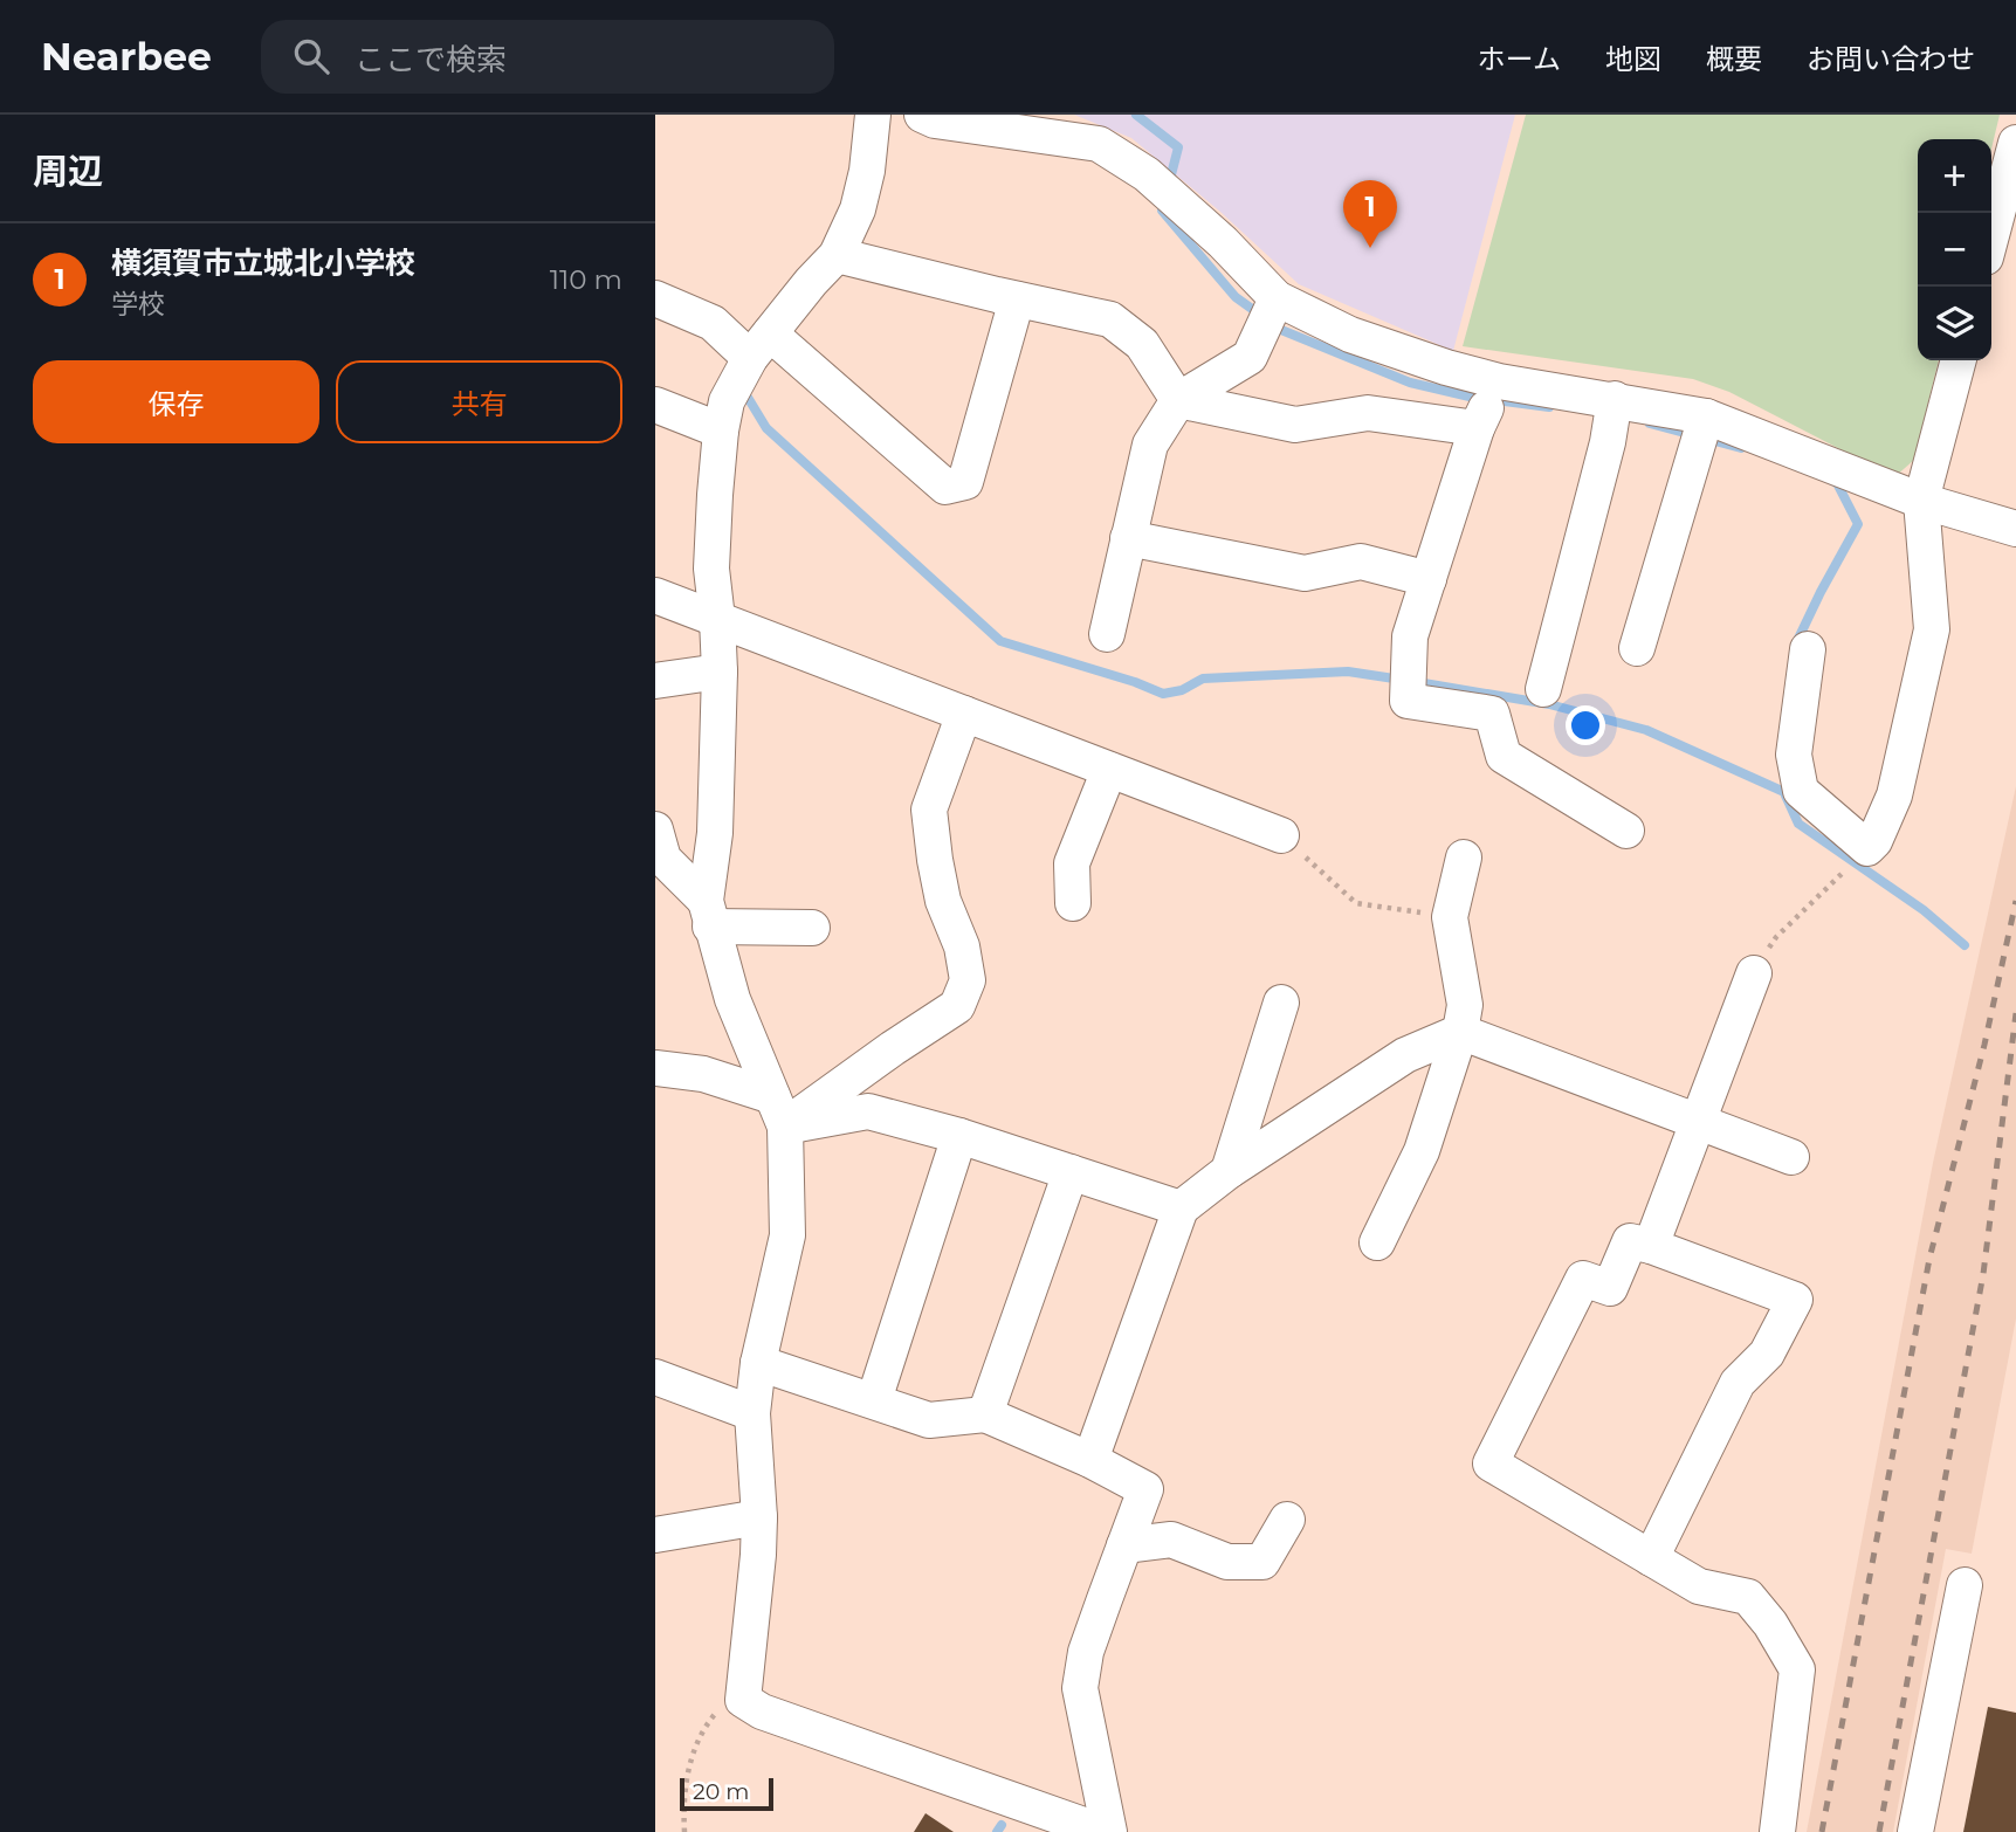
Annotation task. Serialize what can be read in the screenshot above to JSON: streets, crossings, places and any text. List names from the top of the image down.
{
  "scale_bar": "20 m",
  "page": {
    "header": "Nearbee",
    "search": "ここで検索",
    "nav": [
      "ホーム",
      "地図",
      "概要",
      "お問い合わせ"
    ],
    "heading": "周辺",
    "map_buttons": ["+", "−"],
    "pins": "1",
    "list": [
      {
        "mark": "1",
        "name": "横須賀市立城北小学校",
        "note": "学校",
        "value": "110 m"
      }
    ],
    "buttons": ["保存", "共有"],
    "scale": "20 m"
  }
}
